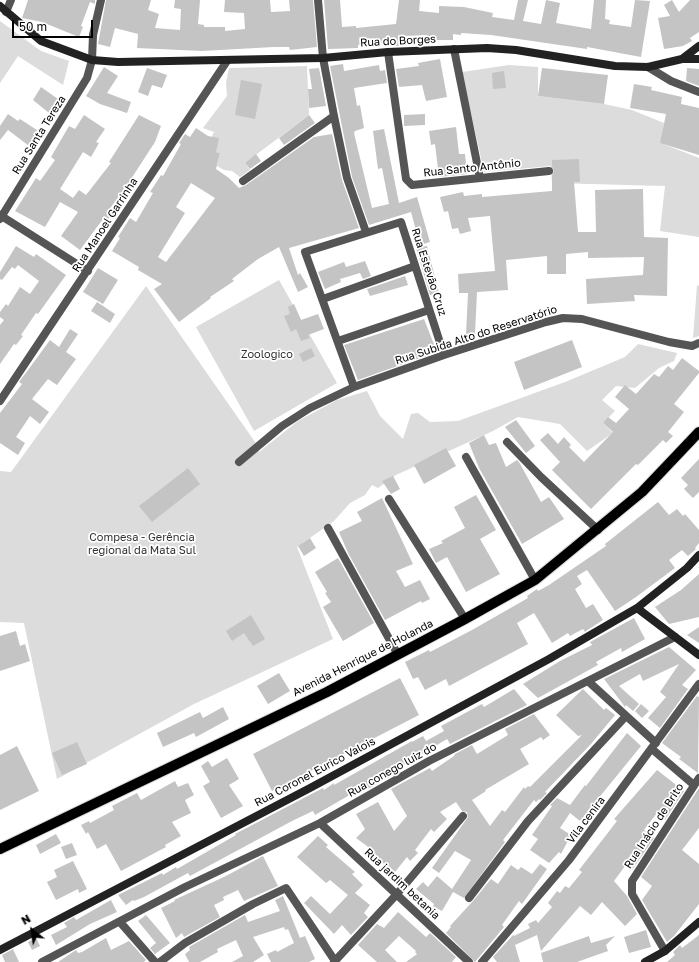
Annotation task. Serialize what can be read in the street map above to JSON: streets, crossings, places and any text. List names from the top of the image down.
{
  "streets": {
    "main road": ["Rua do Borges", "Avenida Henrique de Holanda", "Rua Coronel Eurico Valois"],
    "street": [
      "Rua Santa Tereza",
      "Rua Santo Antônio",
      "Rua Manoel Garrinha",
      "Rua Estevão Cruz",
      "Rua Subida Alto do Reservatório",
      "Rua conego luiz do",
      "Vila cenira",
      "Rua Inácio de Brito",
      "Rua jardim betania"
    ]
  },
  "crossings": [
    ["Rua do Borges", "Rua Santa Tereza"],
    ["Rua do Borges", "Rua Santo Antônio"],
    ["Rua do Borges", "Rua Manoel Garrinha"],
    ["Rua Estevão Cruz", "Rua Subida Alto do Reservatório"],
    ["Rua conego luiz do", "Rua jardim betania"]
  ],
  "parks": ["Zoologico", "Compesa - Gerência regional da Mata Sul"],
  "scale_bar": "50 m",
  "north": "top left"
}
